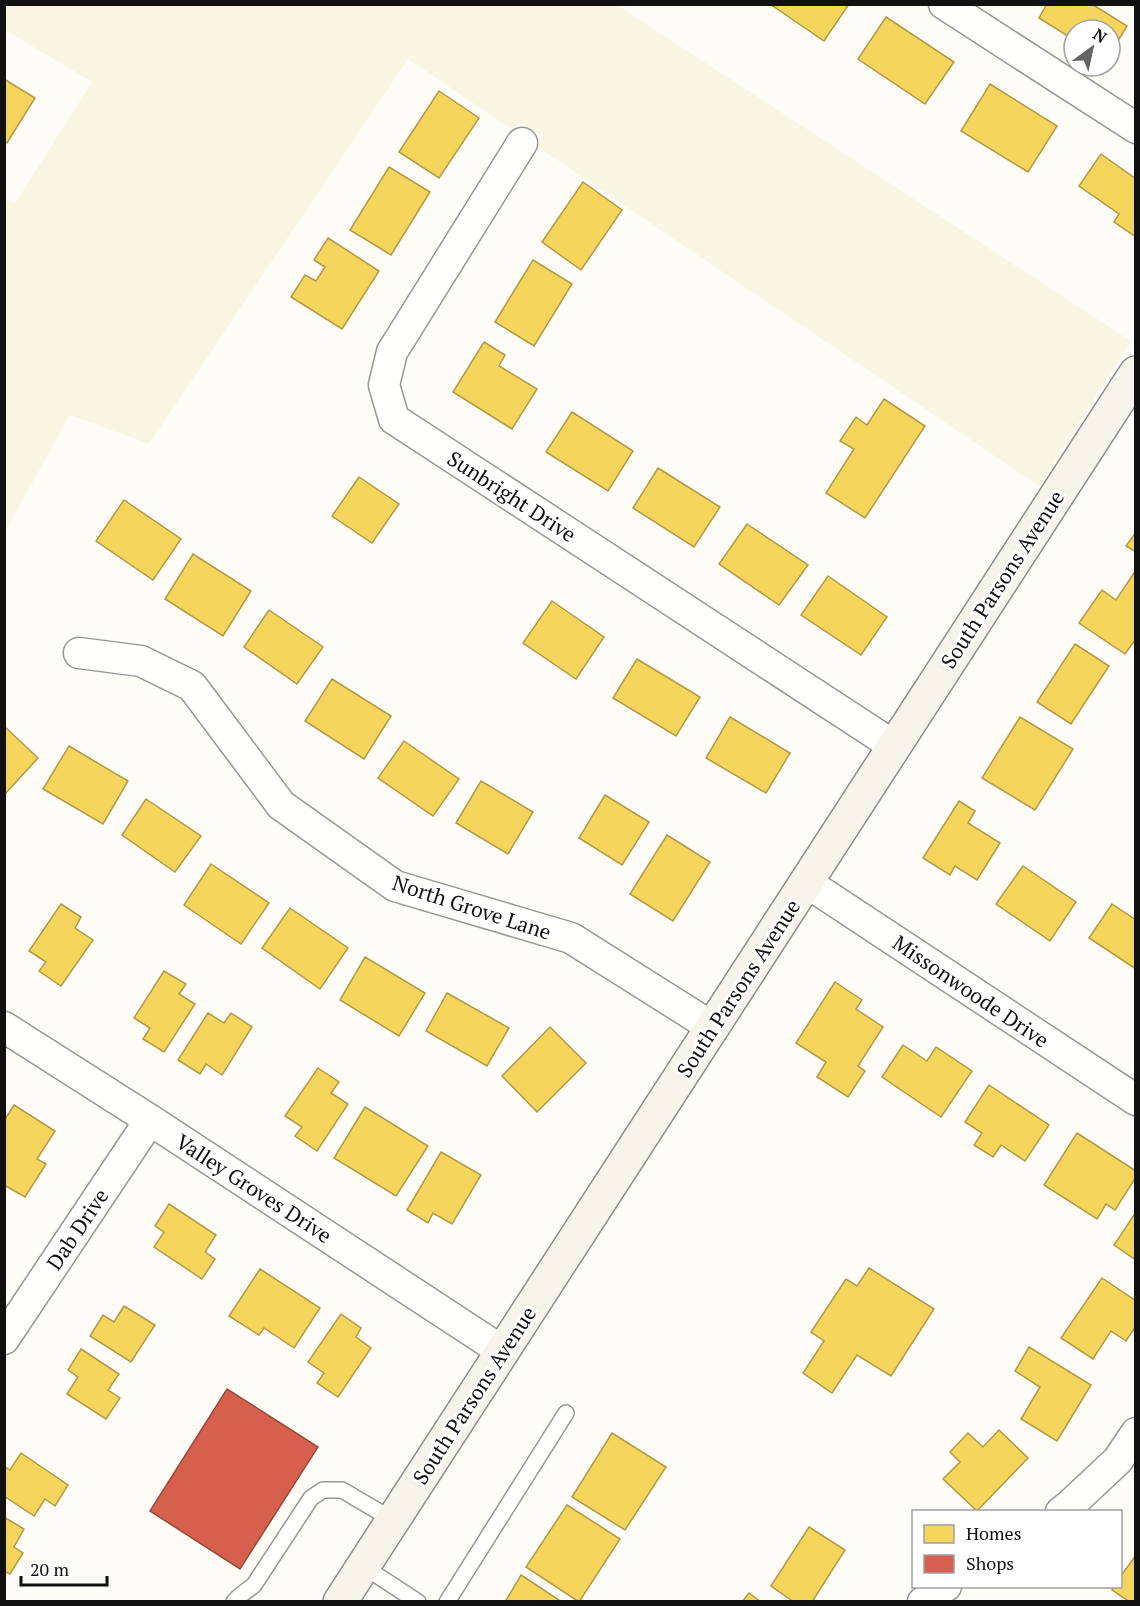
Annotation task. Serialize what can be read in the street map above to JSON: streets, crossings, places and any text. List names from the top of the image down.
{
  "streets": {
    "street": [
      "Sunbright Drive",
      "South Parsons Avenue",
      "North Grove Lane",
      "Missonwoode Drive",
      "Valley Groves Drive",
      "Dab Drive"
    ]
  },
  "crossings": [
    ["Sunbright Drive", "South Parsons Avenue"],
    ["South Parsons Avenue", "North Grove Lane"],
    ["South Parsons Avenue", "Missonwoode Drive"],
    ["South Parsons Avenue", "Valley Groves Drive"],
    ["Valley Groves Drive", "Dab Drive"]
  ],
  "legend": ["Homes", "Shops"],
  "scale_bar": "20 m",
  "north": "top right"
}
